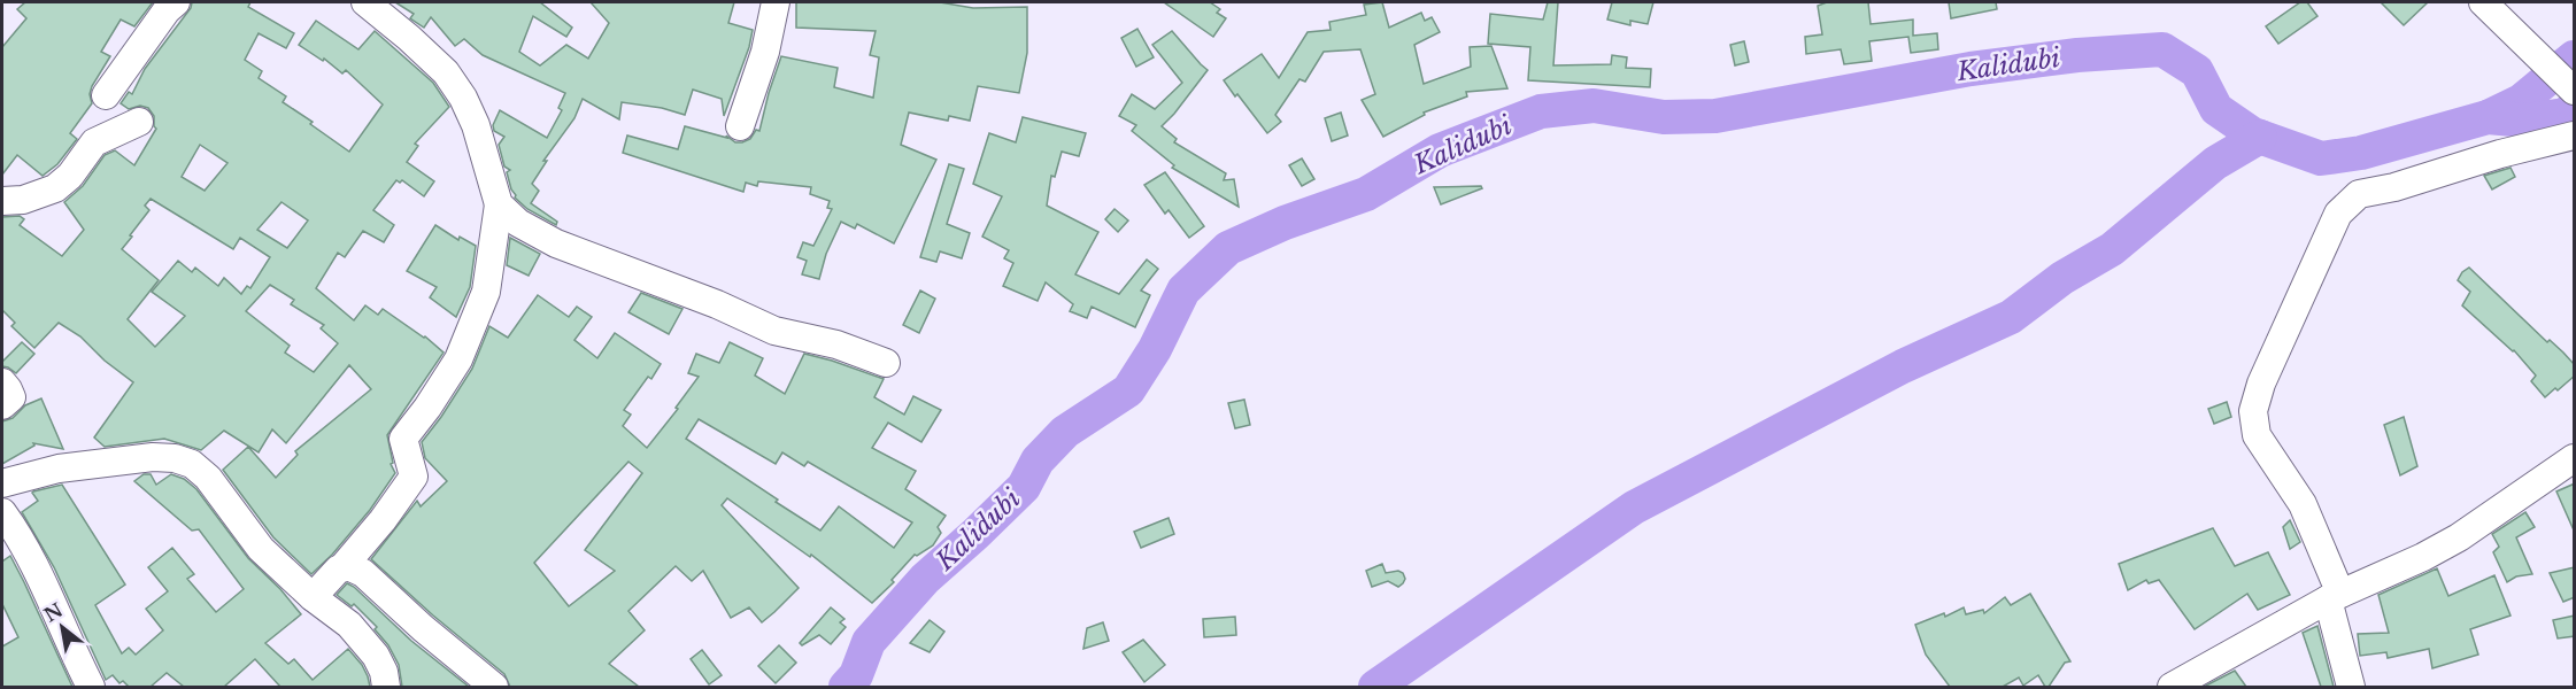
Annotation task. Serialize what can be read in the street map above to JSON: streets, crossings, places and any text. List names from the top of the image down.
{
  "water": ["Kalidubi"],
  "north": "top left"
}
